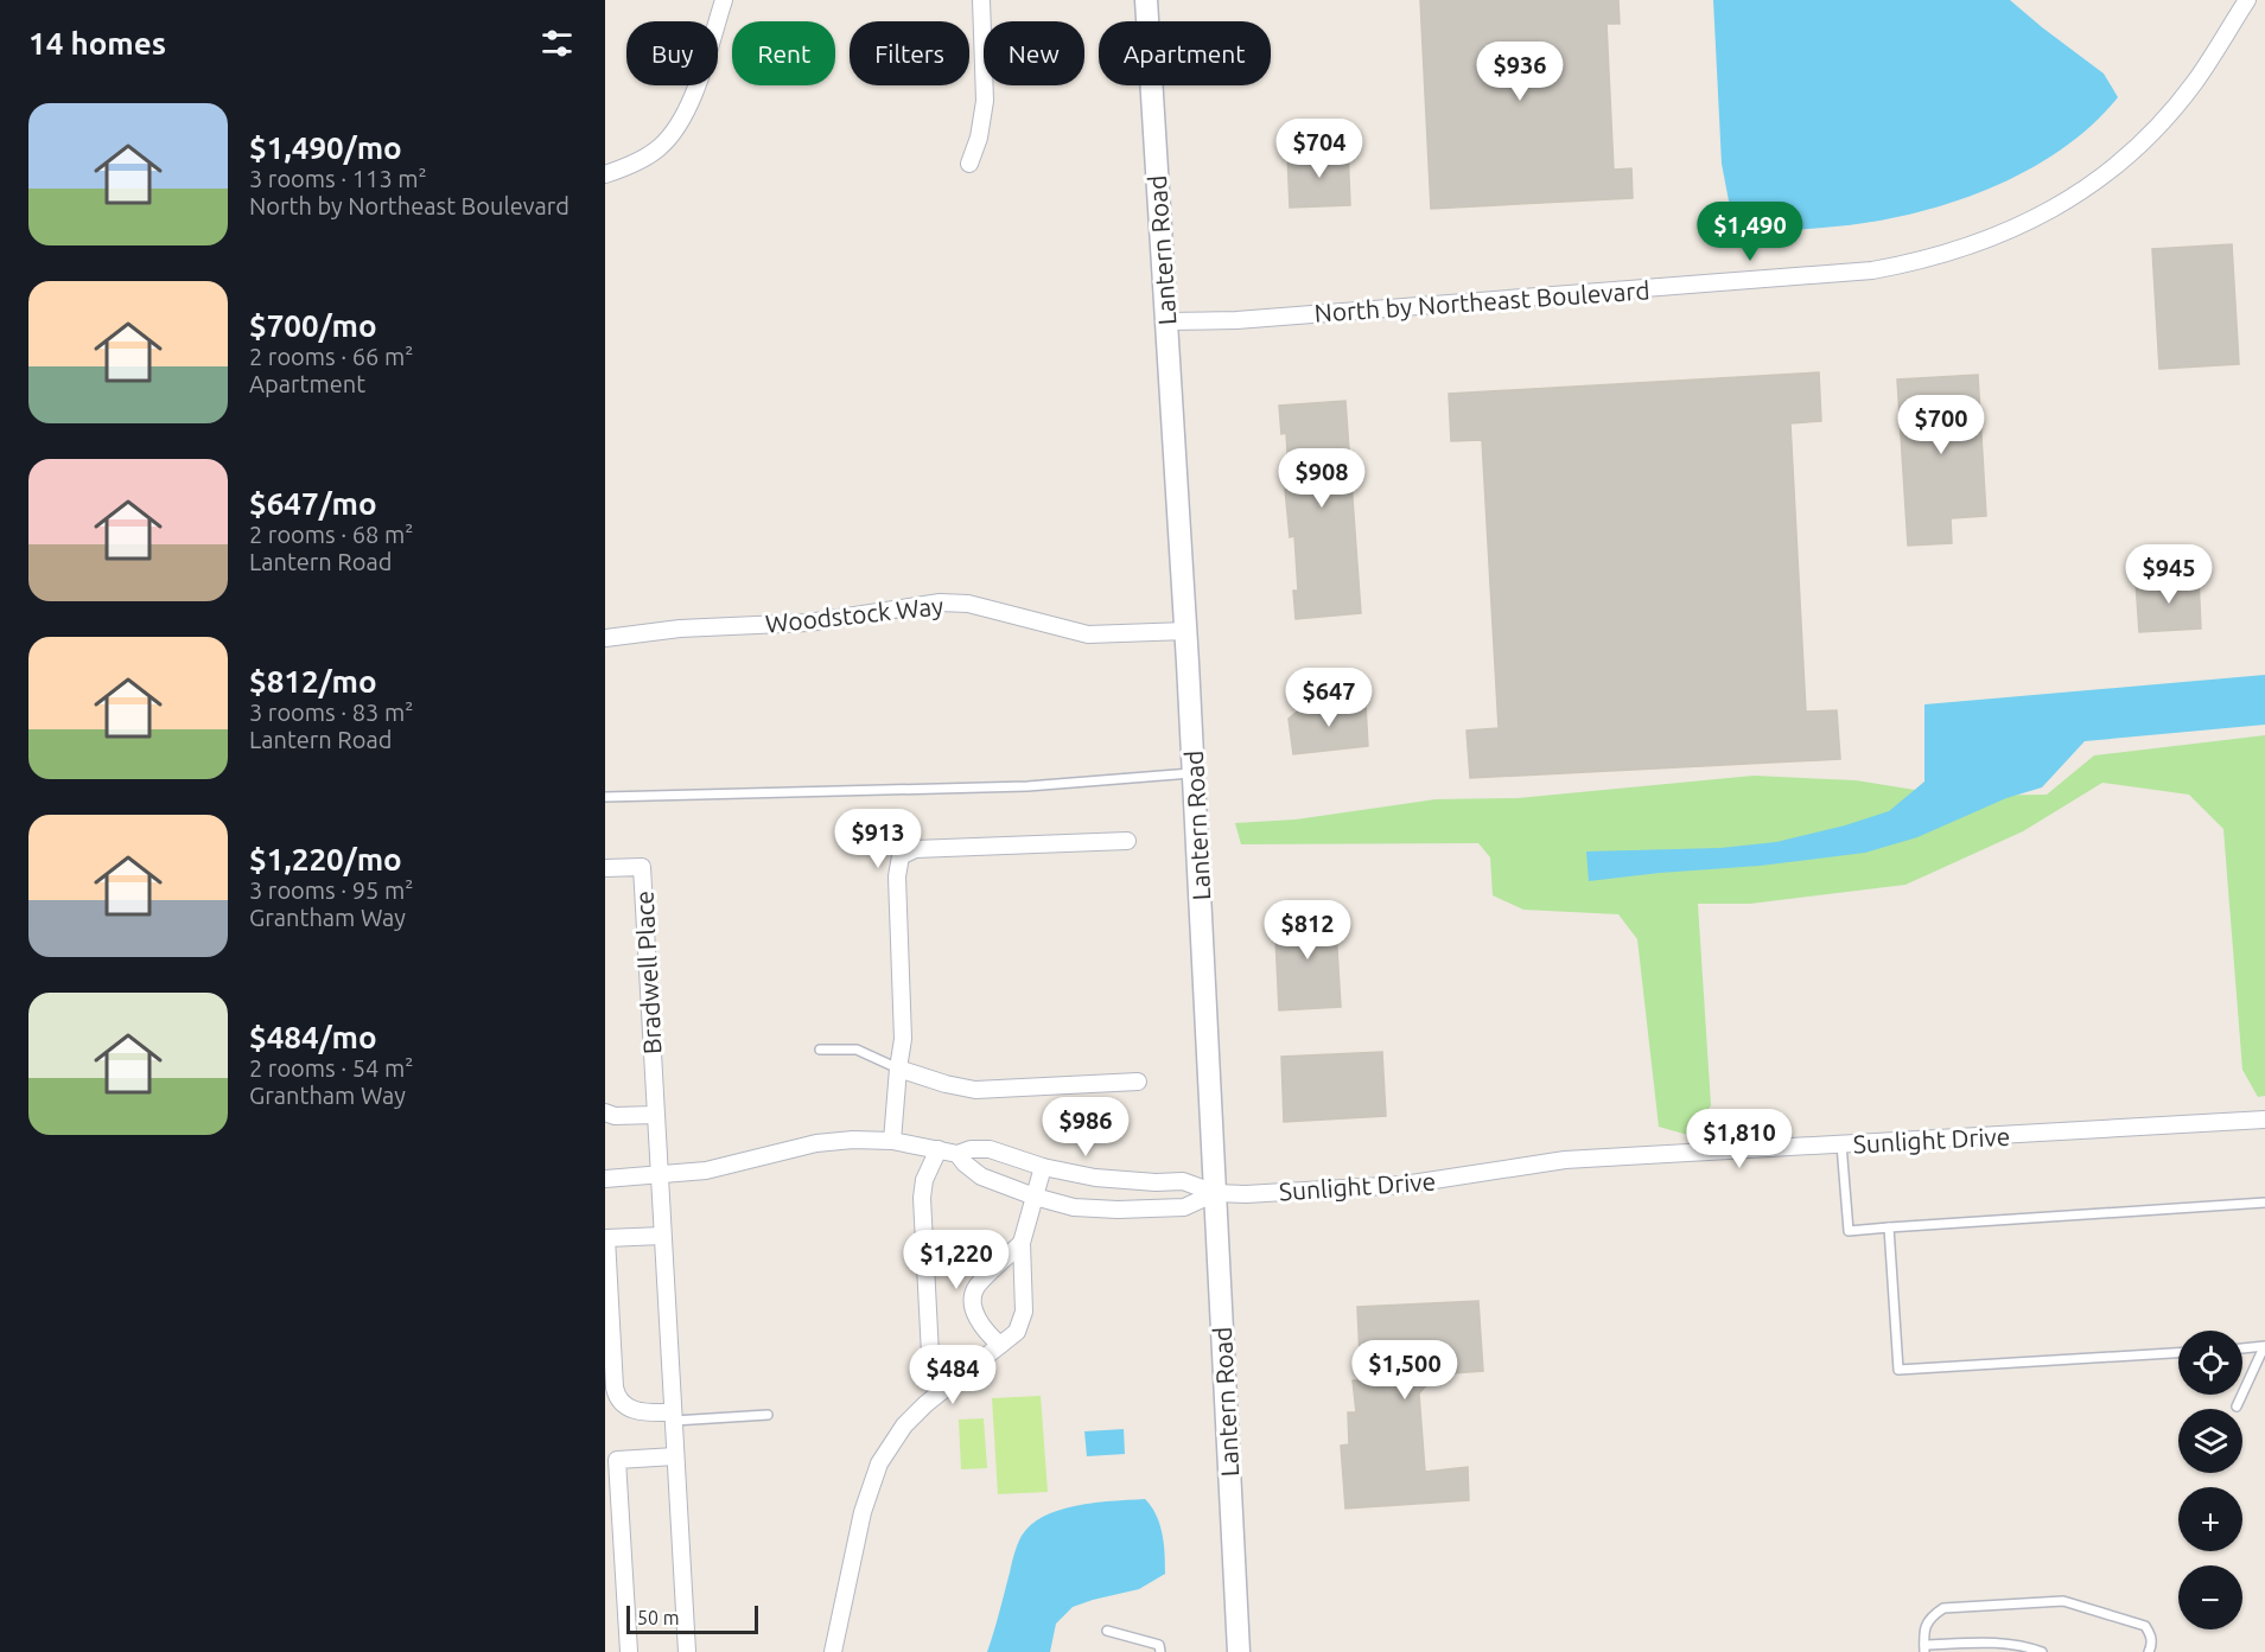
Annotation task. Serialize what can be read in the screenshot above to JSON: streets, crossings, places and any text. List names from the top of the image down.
{
  "streets": {
    "street": [
      "Lantern Road",
      "North by Northeast Boulevard",
      "Woodstock Way",
      "Bradwell Place",
      "Sunlight Drive"
    ]
  },
  "crossings": [
    ["Lantern Road", "North by Northeast Boulevard"],
    ["Lantern Road", "Woodstock Way"],
    ["Lantern Road", "Sunlight Drive"]
  ],
  "scale_bar": "50 m",
  "page": {
    "heading": "14 homes",
    "chip": [
      "Buy",
      "Rent",
      "Filters",
      "New",
      "Apartment"
    ],
    "price": [
      "$936",
      "$704",
      "$1,490",
      "$700",
      "$908",
      "$945",
      "$647",
      "$913",
      "$812",
      "$986",
      "$1,810",
      "$1,220",
      "$1,500",
      "$484"
    ],
    "list": [
      {
        "name": "$1,490/mo",
        "note": "3 rooms · 113 m² · North by Northeast Boulevard"
      },
      {
        "name": "$700/mo",
        "note": "2 rooms · 66 m² · Apartment"
      },
      {
        "name": "$647/mo",
        "note": "2 rooms · 68 m² · Lantern Road"
      },
      {
        "name": "$812/mo",
        "note": "3 rooms · 83 m² · Lantern Road"
      },
      {
        "name": "$1,220/mo",
        "note": "3 rooms · 95 m² · Grantham Way"
      },
      {
        "name": "$484/mo",
        "note": "2 rooms · 54 m² · Grantham Way"
      }
    ],
    "map_buttons": ["+", "−"],
    "scale": "50 m"
  }
}
